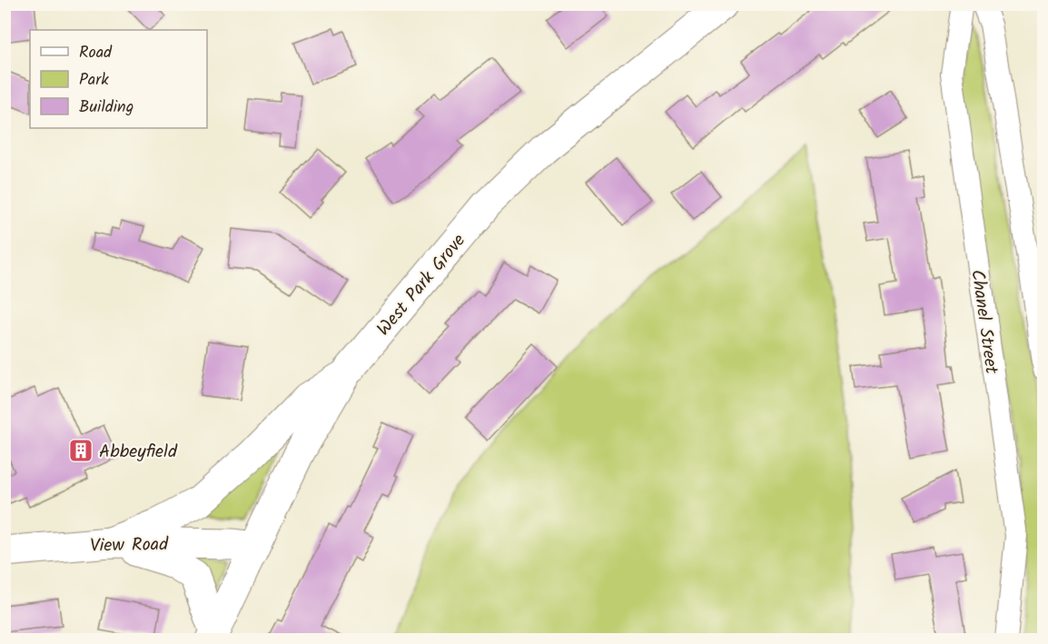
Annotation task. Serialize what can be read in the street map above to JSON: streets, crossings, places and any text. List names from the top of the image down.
{
  "streets": {
    "main road": ["West Park Grove", "View Road"],
    "street": ["Chanel Street"]
  },
  "crossings": [
    ["West Park Grove", "View Road"]
  ],
  "places": {
    "building": ["Abbeyfield"]
  },
  "legend": ["Road", "Park", "Building"]
}
